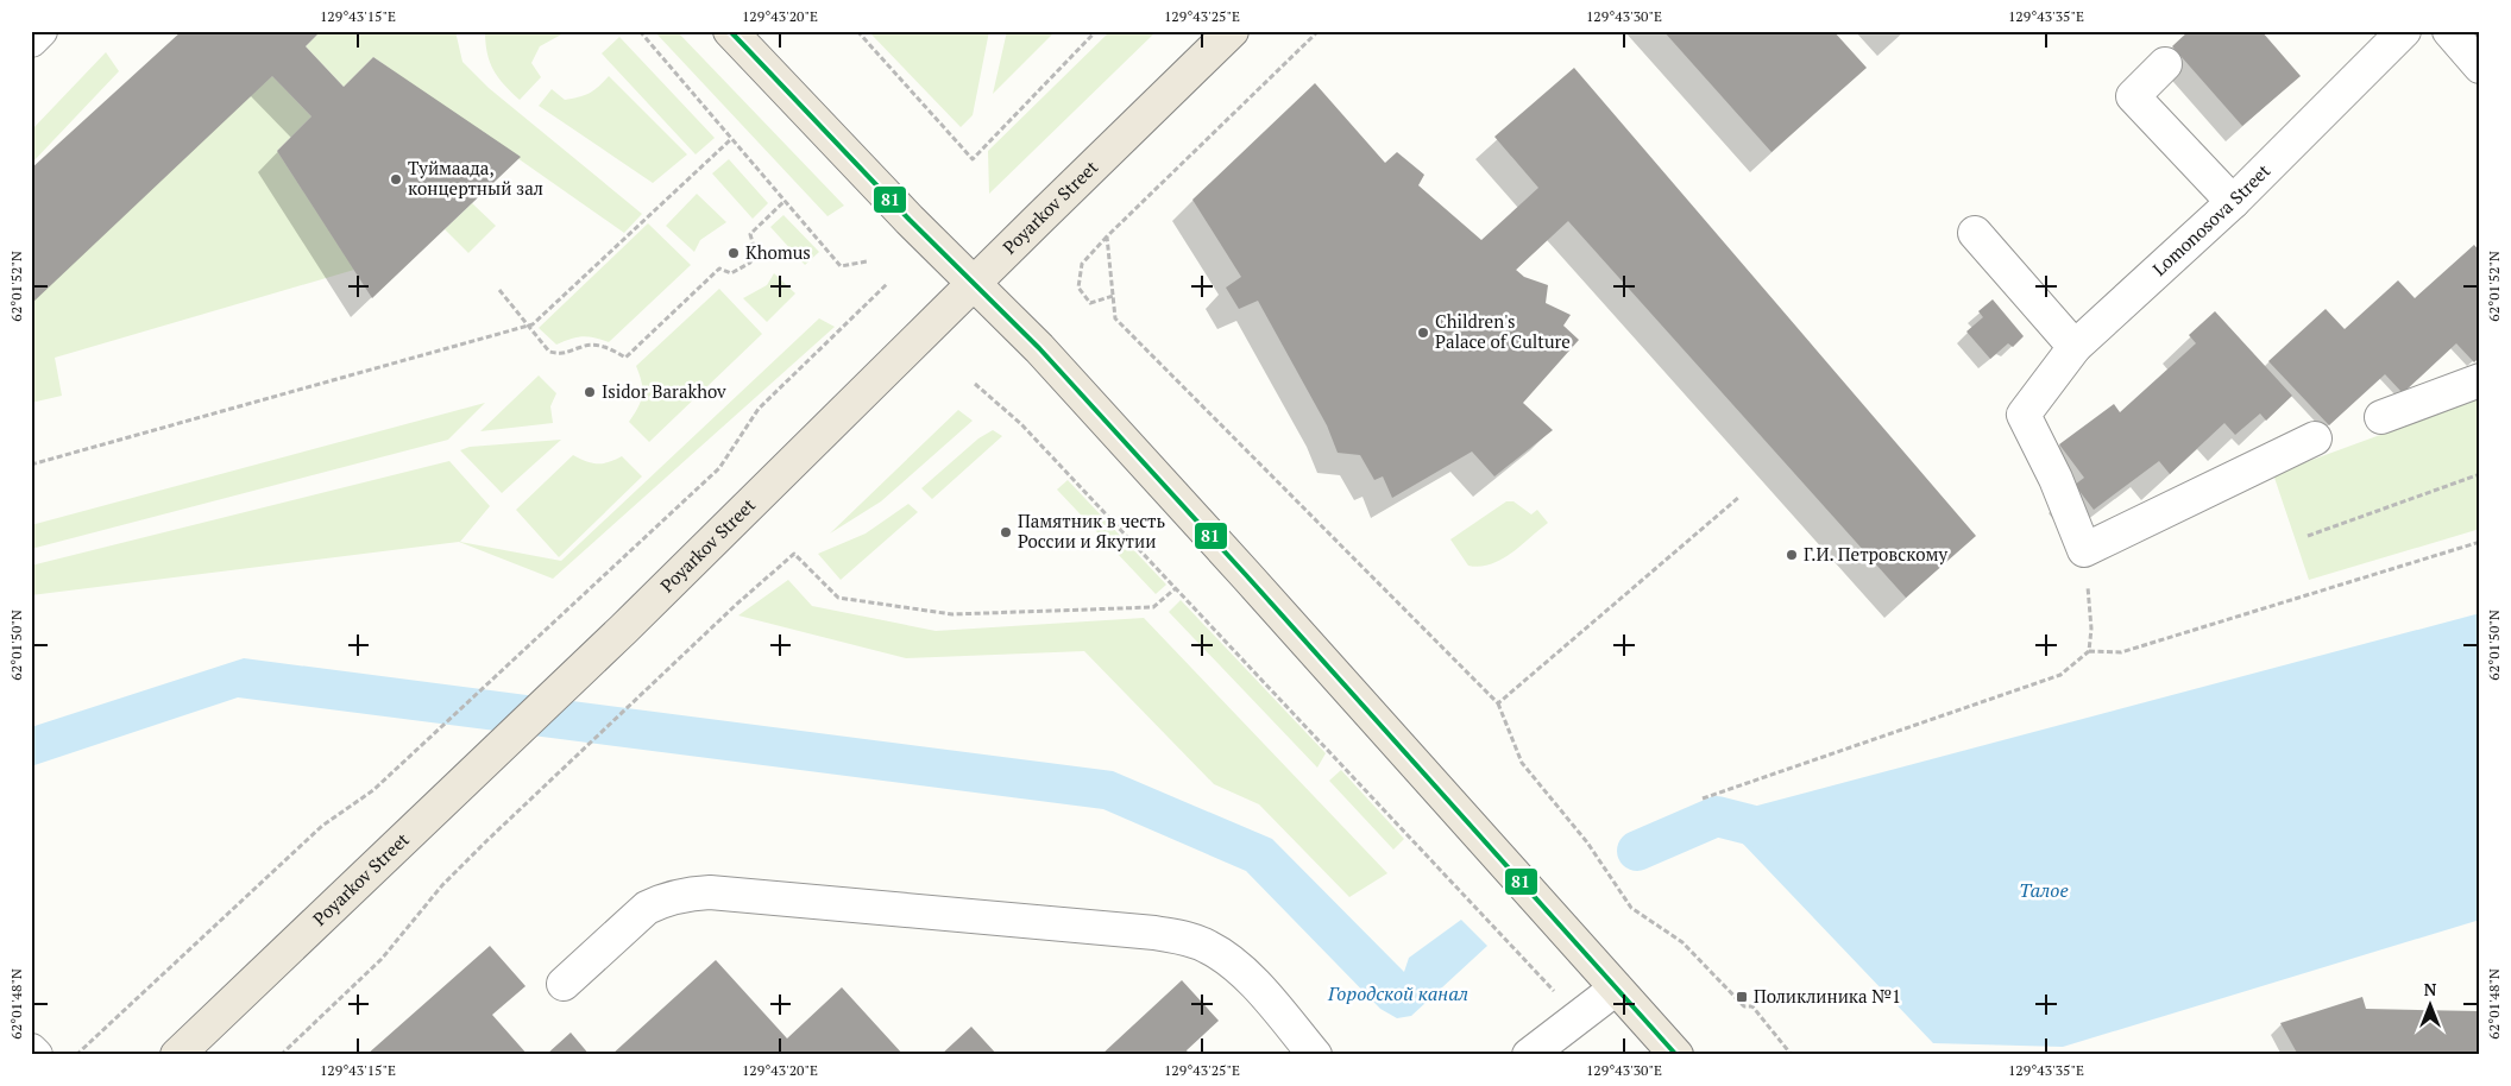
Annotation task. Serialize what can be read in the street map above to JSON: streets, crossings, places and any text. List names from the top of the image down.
{
  "streets": {
    "main road": ["Poyarkov Street"],
    "street": ["Lomonosova Street"]
  },
  "water": ["Талое", "Городской канал"],
  "places": {
    "other": [
      "Туймаада, концертный зал",
      "Khomus",
      "Children's Palace of Culture",
      "Isidor Barakhov",
      "Памятник в честь России и Якутии",
      "Г.И. Петровскому"
    ],
    "transit": ["Поликлиника №1"]
  },
  "lines": ["transit line 81"],
  "north": "top",
  "coordinates": [
    "129°43'15\"E",
    "129°43'20\"E",
    "129°43'25\"E",
    "129°43'30\"E",
    "129°43'35\"E",
    "62°01'52\"N",
    "62°01'50\"N",
    "62°01'48\"N"
  ]
}
